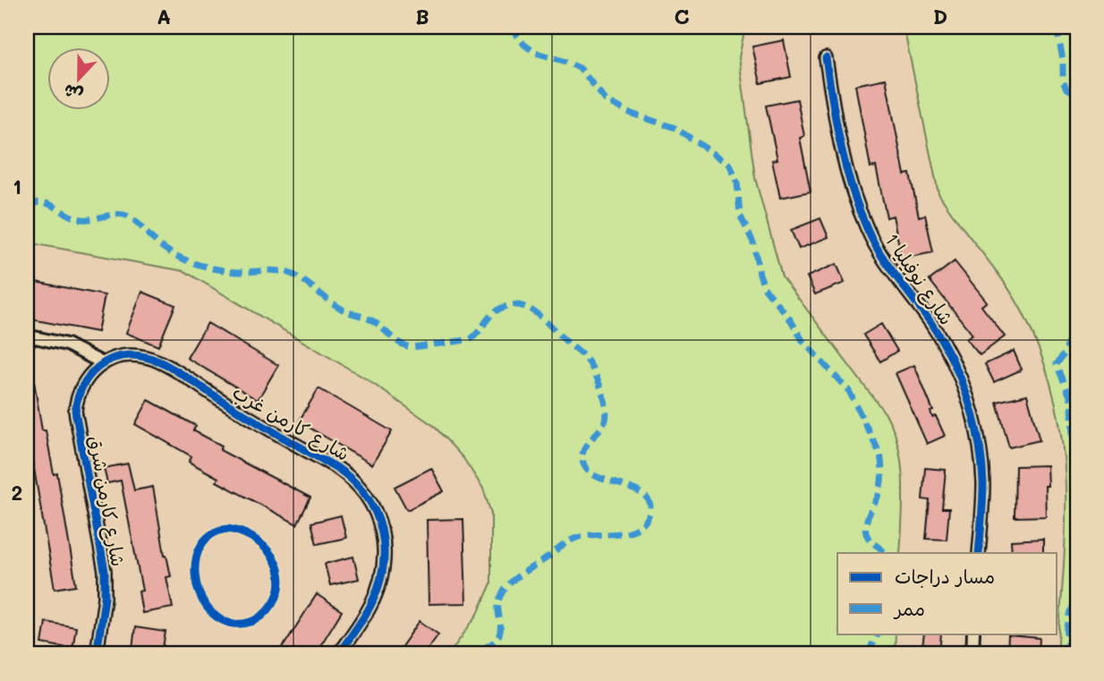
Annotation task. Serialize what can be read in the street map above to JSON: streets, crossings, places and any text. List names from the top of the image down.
{
  "streets": {
    "street": ["شارع نوفيليا 1", "شارع كارمن غرب", "شارع كارمن شرق"]
  },
  "crossings": [
    ["شارع كارمن غرب", "شارع كارمن شرق"]
  ],
  "legend": ["مسار دراجات", "ممر"],
  "north": "bottom",
  "grid": {
    "columns": [
      "A",
      "B",
      "C",
      "D"
    ],
    "rows": ["1", "2"]
  }
}
